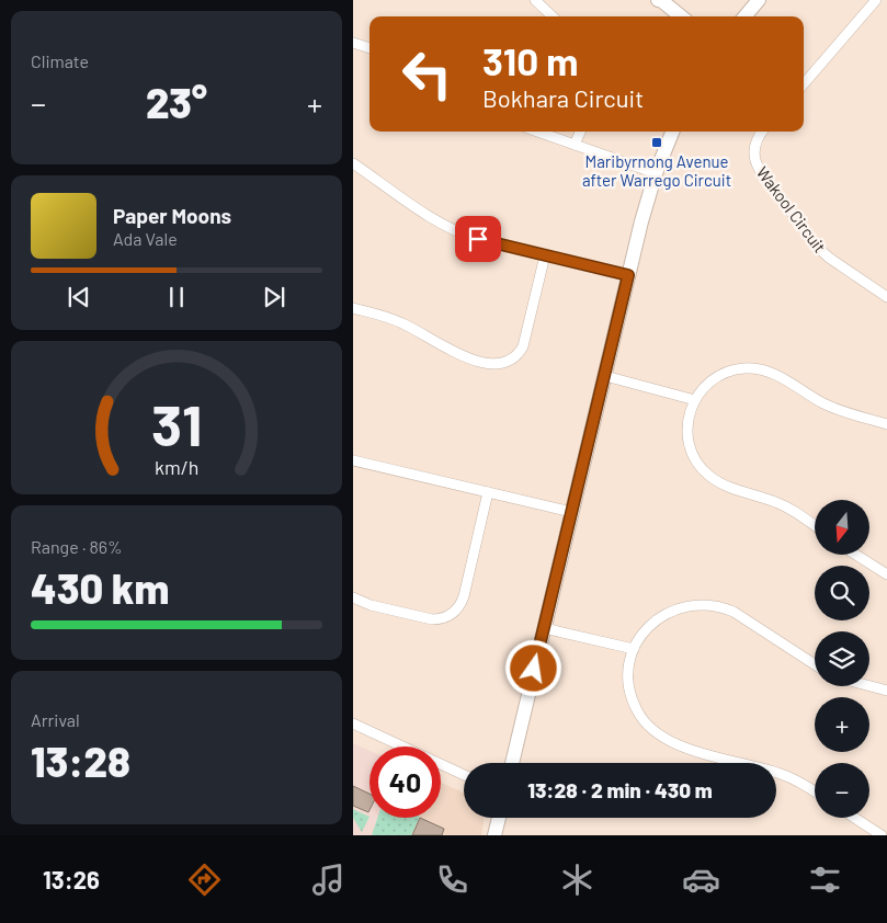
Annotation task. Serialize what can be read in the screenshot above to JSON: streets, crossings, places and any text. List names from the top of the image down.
{
  "streets": {
    "street": ["Wakool Circuit"]
  },
  "places": {
    "transit": ["Maribyrnong Avenue after Warrego Circuit"]
  },
  "north": "bottom",
  "page": {
    "tile": [
      "Climate",
      ["Range · 86%", "430 km"],
      ["Arrival", "13:28"]
    ],
    "turn": ["310 m", "Bokhara Circuit"],
    "heat": ["−", "23°", "+"],
    "song": ["Paper Moons", "Ada Vale"],
    "map_buttons": ["+", "−"],
    "limit": "40",
    "trip": "13:28 · 2 min · 430 m",
    "tabs": "13:26",
    "gauge": ["31", "km/h"]
  }
}
